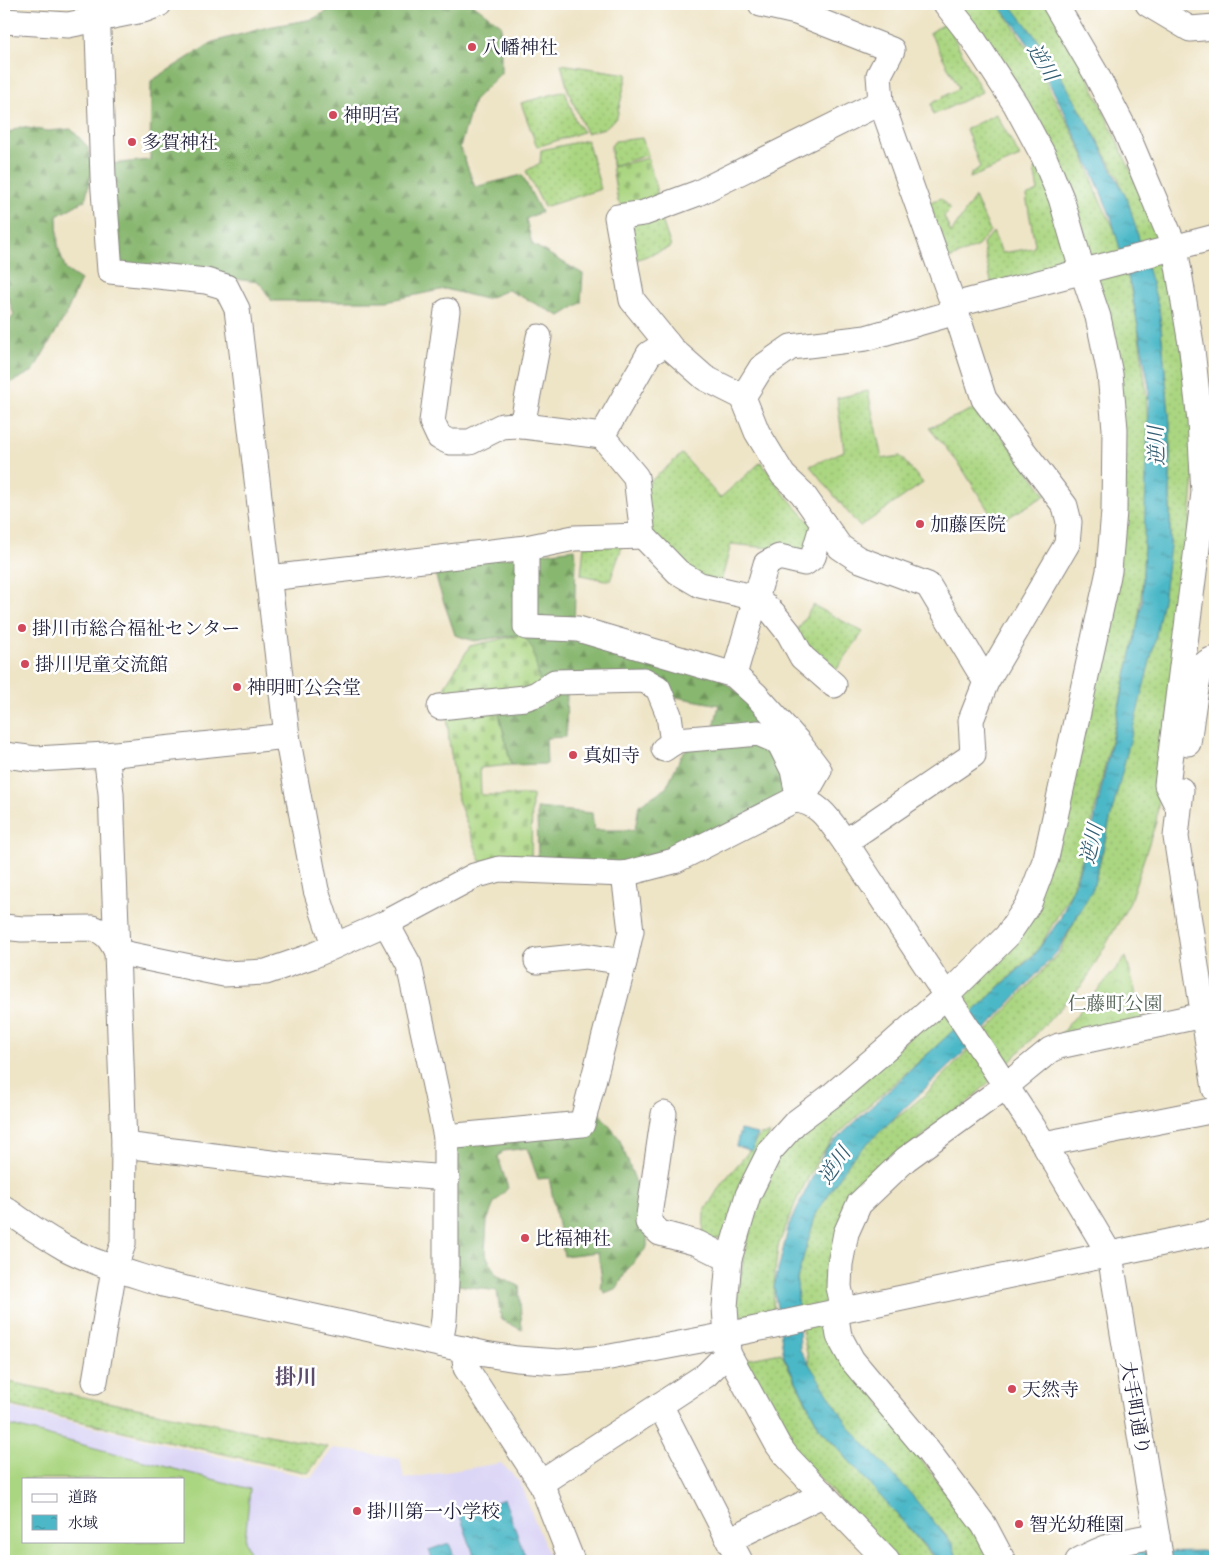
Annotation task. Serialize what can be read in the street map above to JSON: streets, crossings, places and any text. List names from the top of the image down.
{
  "streets": {
    "street": ["大手町通り"]
  },
  "districts": ["掛川"],
  "water": ["逆川"],
  "parks": ["仁藤町公園"],
  "places": [
    "八幡神社",
    "神明宮",
    "多賀神社",
    "加藤医院",
    "掛川市総合福祉センター",
    "掛川児童交流館",
    "神明町公会堂",
    "真如寺",
    "比福神社",
    "天然寺",
    "掛川第一小学校",
    "智光幼稚園"
  ],
  "legend": ["道路", "水域"]
}
